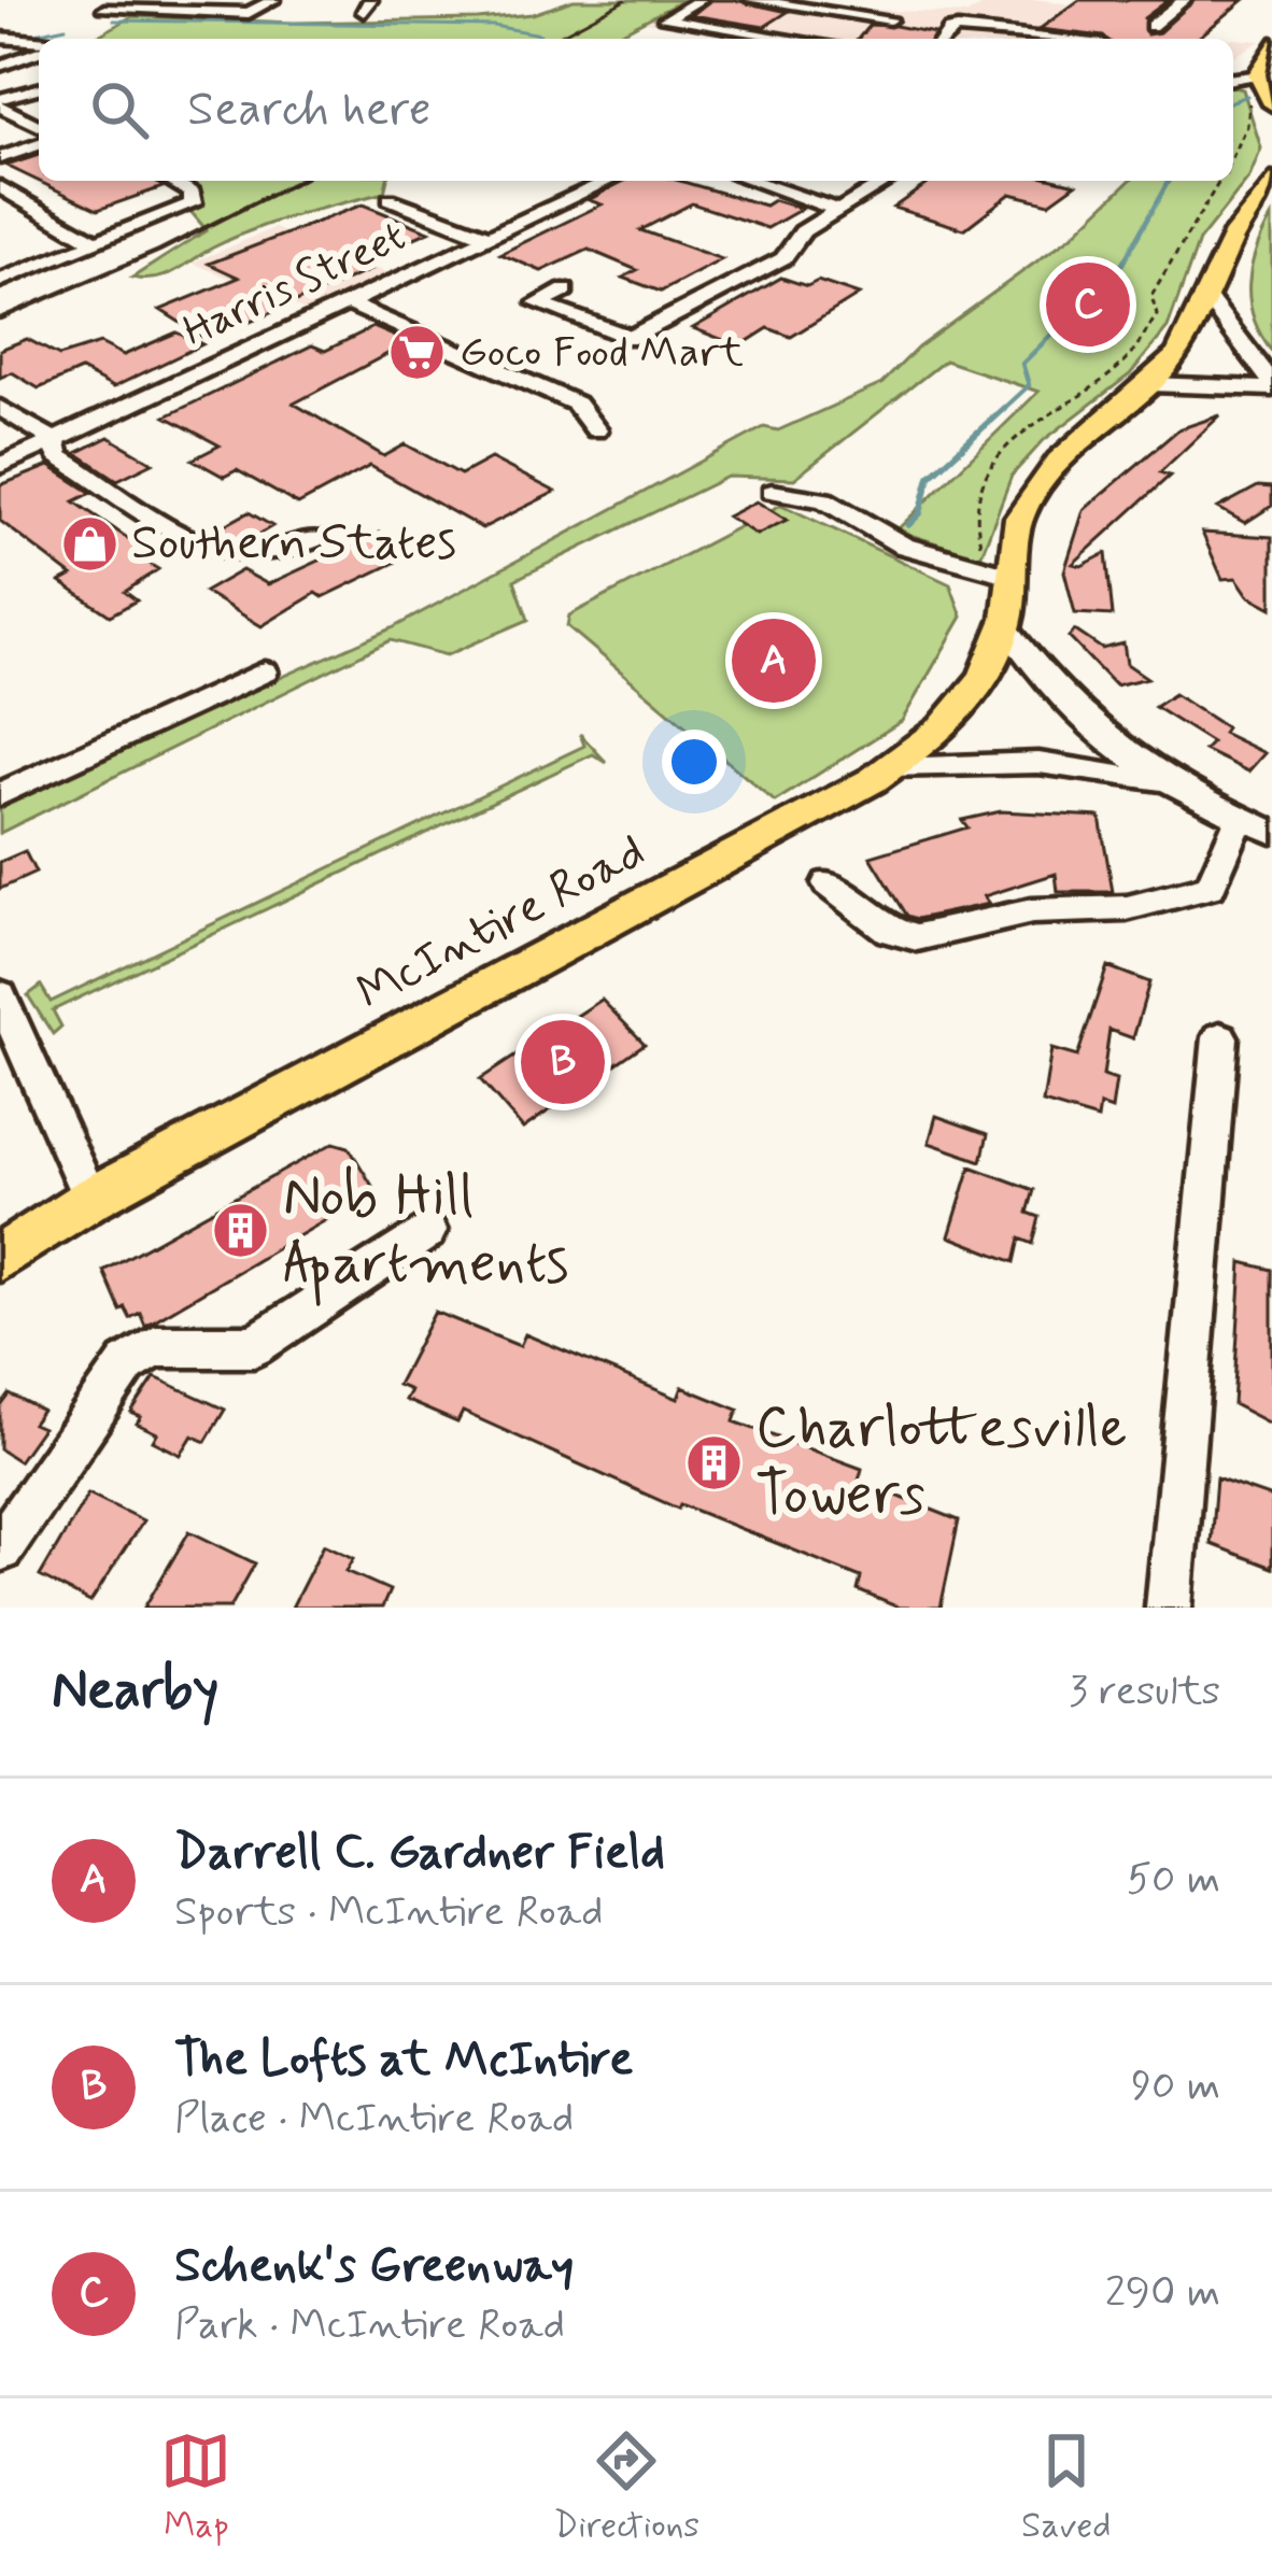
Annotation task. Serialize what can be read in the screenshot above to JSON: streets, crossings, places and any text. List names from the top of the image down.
{
  "streets": {
    "main road": ["McIntire Road"],
    "street": ["Harris Street"]
  },
  "places": {
    "supermarket": ["Goco Food Mart"],
    "shop": ["Southern States"],
    "building": ["Nob Hill Apartments", "Charlottesville Towers"]
  },
  "page": {
    "search": "Search here",
    "pins": ["C", "A", "B"],
    "heading": ["Nearby", "3 results"],
    "list": [
      {
        "mark": "A",
        "name": "Darrell C. Gardner Field",
        "note": "Sports · McIntire Road",
        "value": "50 m"
      },
      {
        "mark": "B",
        "name": "The Lofts at McIntire",
        "note": "Place · McIntire Road",
        "value": "90 m"
      },
      {
        "mark": "C",
        "name": "Schenk's Greenway",
        "note": "Park · McIntire Road",
        "value": "290 m"
      }
    ],
    "nav": ["Map", "Directions", "Saved"]
  }
}
